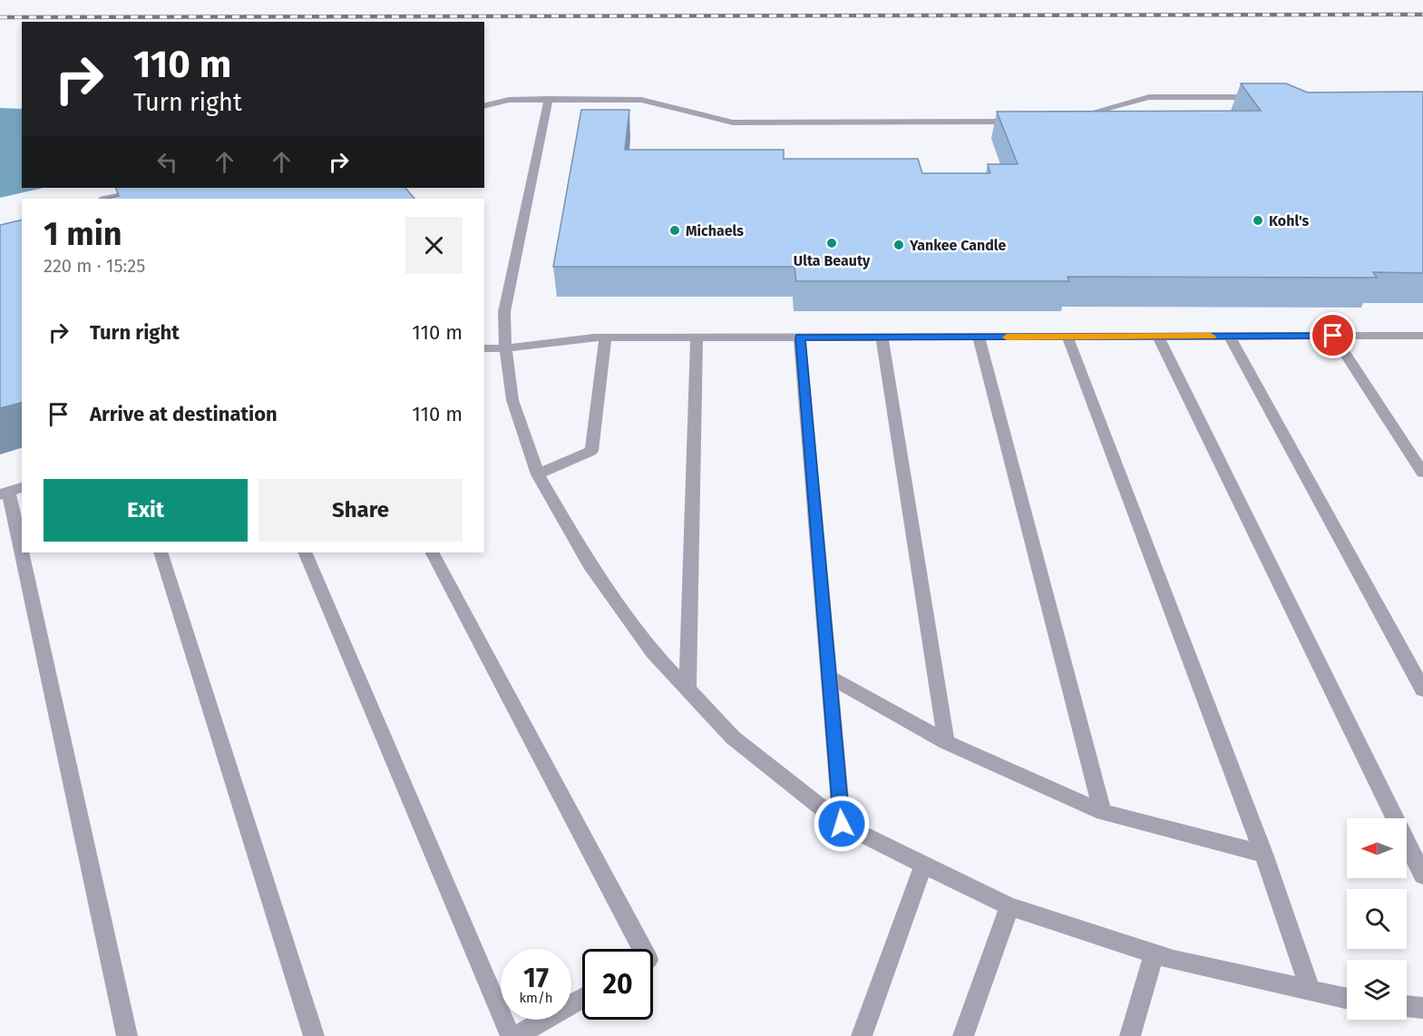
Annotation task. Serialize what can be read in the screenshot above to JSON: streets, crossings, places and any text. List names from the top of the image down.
{
  "places": [
    "Kohl's",
    "Michaels",
    "Ulta Beauty",
    "Yankee Candle"
  ],
  "north": "left",
  "page": {
    "turn": ["110 m", "Turn right"],
    "heading": ["1 min", "220 m · 15:25"],
    "list": [
      {
        "name": "Turn right",
        "value": "110 m"
      },
      {
        "name": "Arrive at destination",
        "value": "110 m"
      }
    ],
    "buttons": ["Exit", "Share"],
    "speed": "17 km/h",
    "limit": "20"
  }
}
